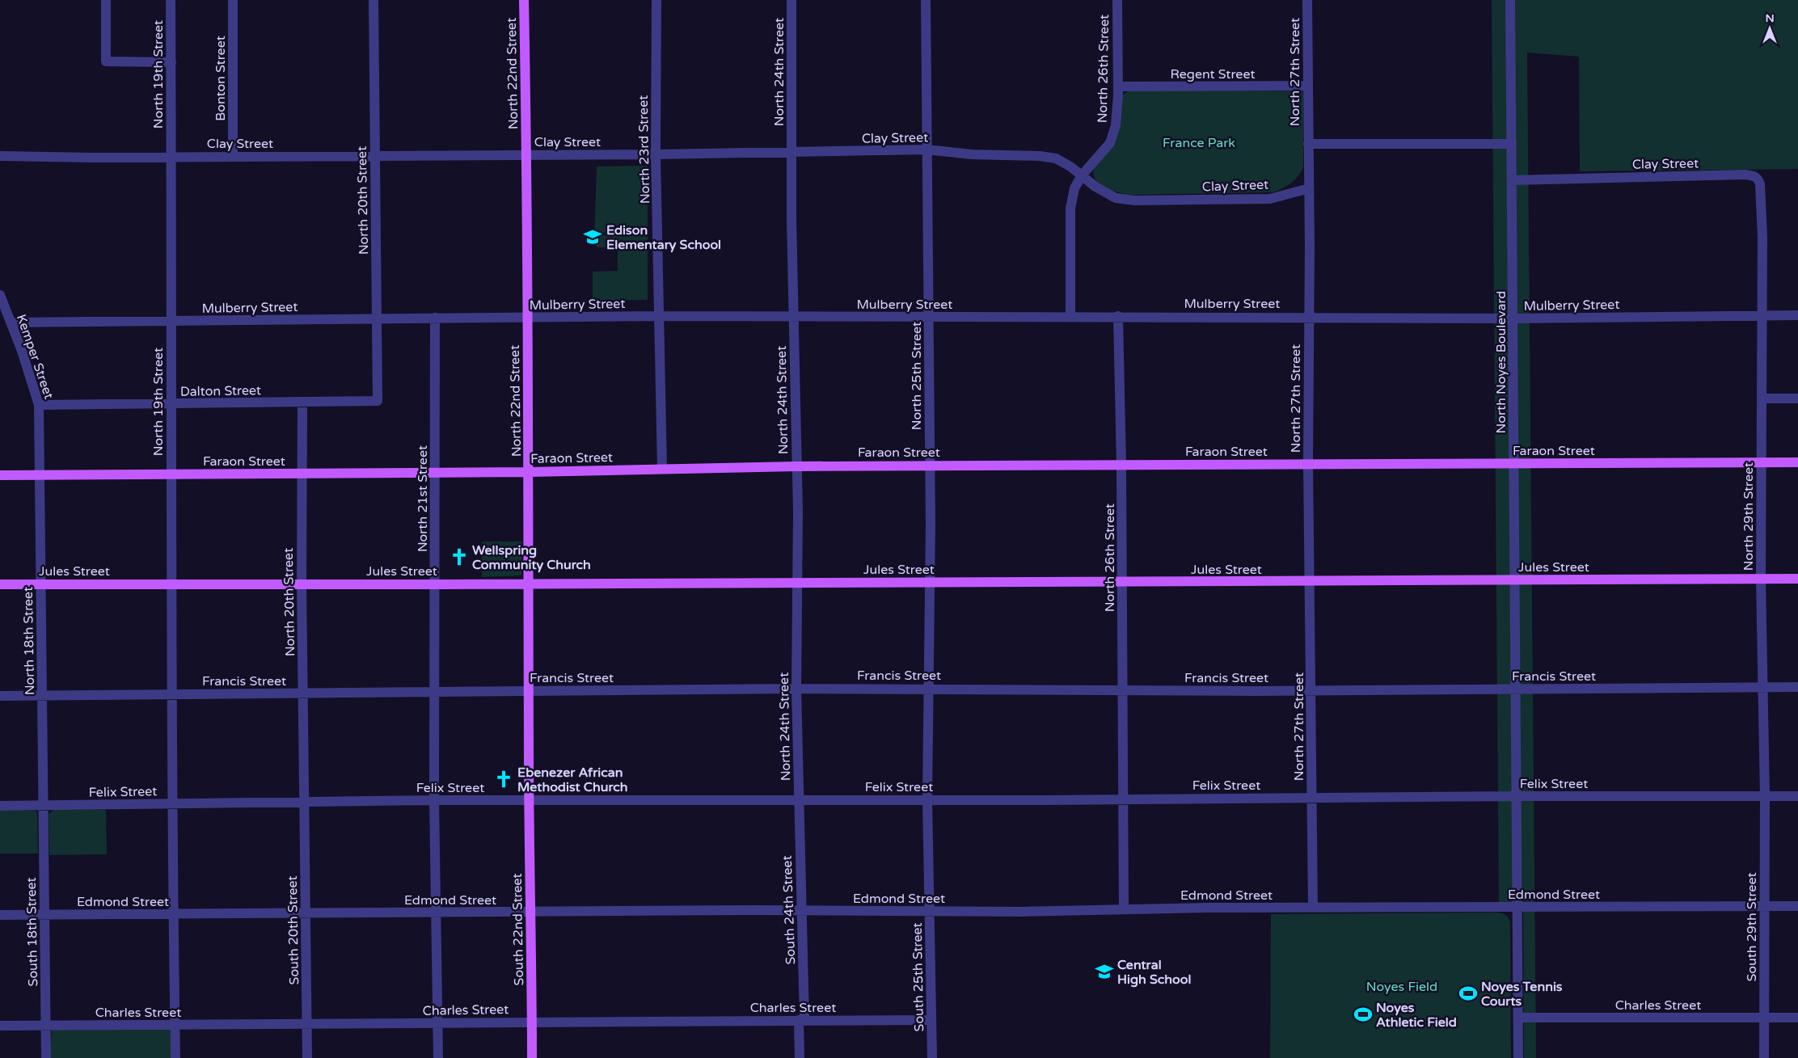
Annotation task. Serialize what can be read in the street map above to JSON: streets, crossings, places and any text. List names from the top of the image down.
{
  "streets": {
    "main road": [
      "North 22nd Street",
      "Faraon Street",
      "Jules Street",
      "South 22nd Street"
    ],
    "street": [
      "North 26th Street",
      "North 24th Street",
      "North 27th Street",
      "Regent Street",
      "North 19th Street",
      "Bonton Street",
      "Clay Street",
      "North 23rd Street",
      "North 20th Street",
      "Mulberry Street",
      "Kemper Street",
      "North Noyes Boulevard",
      "North 25th Street",
      "Dalton Street",
      "North 21st Street",
      "North 29th Street",
      "North 18th Street",
      "Francis Street",
      "Felix Street",
      "Edmond Street",
      "South 24th Street",
      "South 29th Street",
      "South 20th Street",
      "South 18th Street",
      "South 25th Street",
      "Charles Street"
    ]
  },
  "crossings": [
    ["North 26th Street", "Regent Street"],
    ["North 26th Street", "Clay Street"],
    ["North 26th Street", "Mulberry Street"],
    ["North 26th Street", "Faraon Street"],
    ["North 26th Street", "Jules Street"],
    ["North 26th Street", "Francis Street"],
    ["North 26th Street", "Felix Street"],
    ["North 26th Street", "Edmond Street"],
    ["North 24th Street", "Clay Street"],
    ["North 24th Street", "Mulberry Street"],
    ["North 24th Street", "Faraon Street"],
    ["North 24th Street", "Jules Street"],
    ["North 24th Street", "Francis Street"],
    ["North 24th Street", "Felix Street"],
    ["North 24th Street", "South 24th Street"],
    ["North 27th Street", "Regent Street"],
    ["North 27th Street", "Clay Street"],
    ["North 27th Street", "Mulberry Street"],
    ["North 27th Street", "Faraon Street"],
    ["North 27th Street", "Jules Street"],
    ["North 27th Street", "Francis Street"],
    ["North 27th Street", "Felix Street"],
    ["North 27th Street", "Edmond Street"],
    ["North 22nd Street", "Clay Street"],
    ["North 22nd Street", "Mulberry Street"],
    ["North 22nd Street", "Faraon Street"],
    ["North 22nd Street", "Jules Street"],
    ["North 22nd Street", "Francis Street"],
    ["North 22nd Street", "Felix Street"],
    ["North 22nd Street", "South 22nd Street"],
    ["North 19th Street", "Clay Street"],
    ["North 19th Street", "Mulberry Street"],
    ["North 19th Street", "Dalton Street"],
    ["North 19th Street", "Faraon Street"],
    ["North 19th Street", "Jules Street"],
    ["North 19th Street", "Francis Street"],
    ["North 19th Street", "Felix Street"],
    ["North 19th Street", "Edmond Street"],
    ["North 19th Street", "Charles Street"],
    ["Bonton Street", "Clay Street"],
    ["Clay Street", "North 23rd Street"],
    ["Clay Street", "North 20th Street"],
    ["Clay Street", "North Noyes Boulevard"],
    ["Clay Street", "North 25th Street"],
    ["Clay Street", "North 29th Street"],
    ["North 23rd Street", "Mulberry Street"],
    ["North 23rd Street", "Faraon Street"],
    ["North 20th Street", "Mulberry Street"],
    ["North 20th Street", "Dalton Street"],
    ["North 20th Street", "Faraon Street"],
    ["North 20th Street", "Jules Street"],
    ["North 20th Street", "Francis Street"],
    ["North 20th Street", "Felix Street"],
    ["North 20th Street", "South 20th Street"],
    ["Mulberry Street", "Kemper Street"],
    ["Mulberry Street", "North Noyes Boulevard"],
    ["Mulberry Street", "North 25th Street"],
    ["Mulberry Street", "North 21st Street"],
    ["Mulberry Street", "North 29th Street"],
    ["Kemper Street", "Dalton Street"],
    ["Kemper Street", "Faraon Street"],
    ["Kemper Street", "North 18th Street"],
    ["North Noyes Boulevard", "Faraon Street"],
    ["North Noyes Boulevard", "Jules Street"],
    ["North Noyes Boulevard", "Francis Street"],
    ["North Noyes Boulevard", "Felix Street"],
    ["North Noyes Boulevard", "Edmond Street"],
    ["North Noyes Boulevard", "Charles Street"],
    ["North 25th Street", "Faraon Street"],
    ["North 25th Street", "Jules Street"],
    ["North 25th Street", "Francis Street"],
    ["North 25th Street", "Felix Street"],
    ["North 25th Street", "South 25th Street"],
    ["Faraon Street", "North 21st Street"],
    ["Faraon Street", "North 29th Street"],
    ["Faraon Street", "North 18th Street"],
    ["North 21st Street", "Jules Street"],
    ["North 21st Street", "Francis Street"],
    ["North 21st Street", "Felix Street"],
    ["North 21st Street", "Edmond Street"],
    ["North 21st Street", "Charles Street"],
    ["North 29th Street", "Jules Street"],
    ["North 29th Street", "Francis Street"],
    ["North 29th Street", "Felix Street"],
    ["North 29th Street", "South 29th Street"],
    ["Jules Street", "North 18th Street"],
    ["North 18th Street", "Francis Street"],
    ["North 18th Street", "Felix Street"],
    ["North 18th Street", "South 18th Street"],
    ["Felix Street", "South 24th Street"],
    ["Felix Street", "South 29th Street"],
    ["Felix Street", "South 22nd Street"],
    ["Felix Street", "South 20th Street"],
    ["Felix Street", "South 18th Street"],
    ["Felix Street", "South 25th Street"],
    ["Edmond Street", "South 24th Street"],
    ["Edmond Street", "South 29th Street"],
    ["Edmond Street", "South 22nd Street"],
    ["Edmond Street", "South 20th Street"],
    ["Edmond Street", "South 18th Street"],
    ["Edmond Street", "South 25th Street"],
    ["South 24th Street", "Charles Street"],
    ["South 29th Street", "Charles Street"],
    ["South 22nd Street", "Charles Street"],
    ["South 20th Street", "Charles Street"],
    ["South 18th Street", "Charles Street"],
    ["South 25th Street", "Charles Street"]
  ],
  "parks": ["France Park", "Noyes Field"],
  "places": {
    "school or university": ["Edison Elementary School", "Central High School"],
    "church": ["Wellspring Community Church", "Ebenezer African Methodist Church"],
    "sports": ["Noyes Tennis Courts", "Noyes Athletic Field"]
  },
  "north": "top"
}
